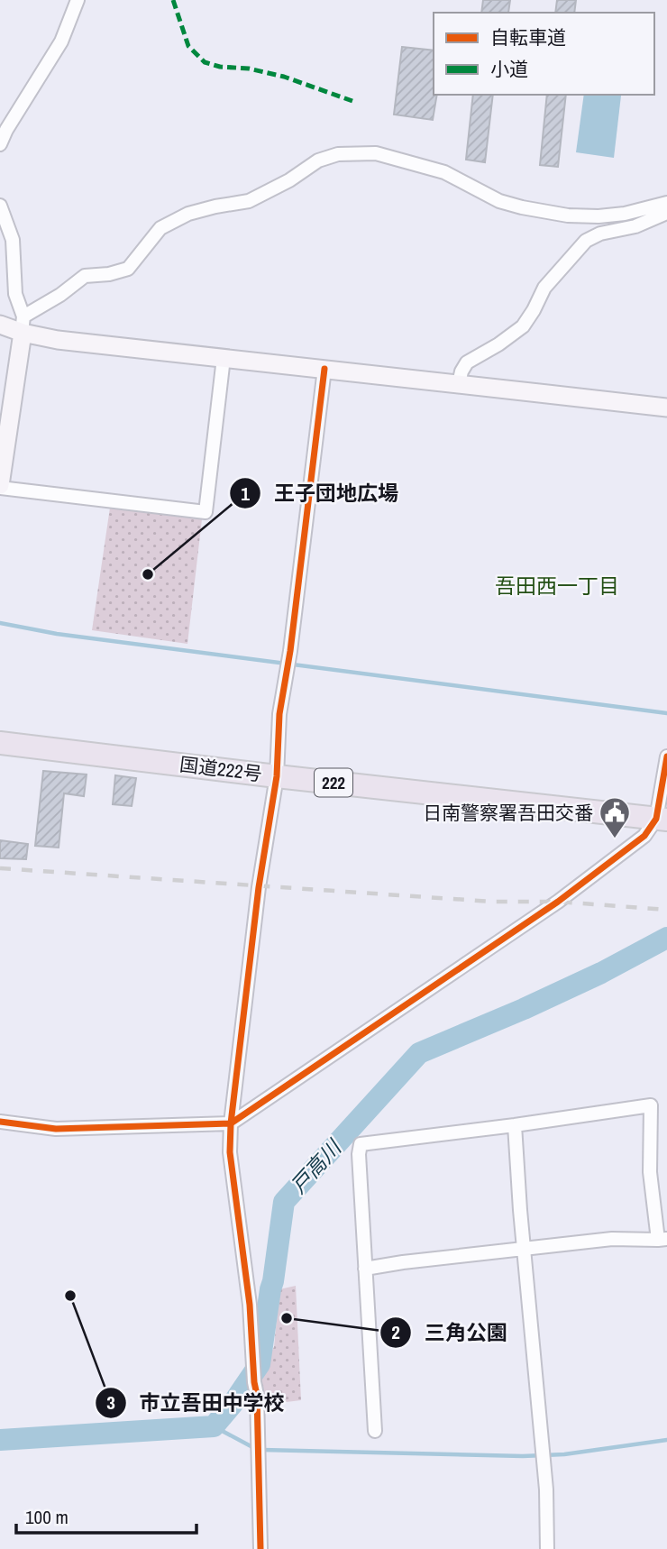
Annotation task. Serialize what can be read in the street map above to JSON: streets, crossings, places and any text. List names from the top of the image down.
{
  "streets": {
    "highway": ["国道222号", "222"]
  },
  "districts": ["吾田西一丁目"],
  "water": ["戸高川"],
  "places": {
    "other": ["王子団地広場", "市立吾田中学校", "三角公園"],
    "public building": ["日南警察署吾田交番"]
  },
  "legend": ["自転車道", "小道"],
  "scale_bar": "100 m"
}
